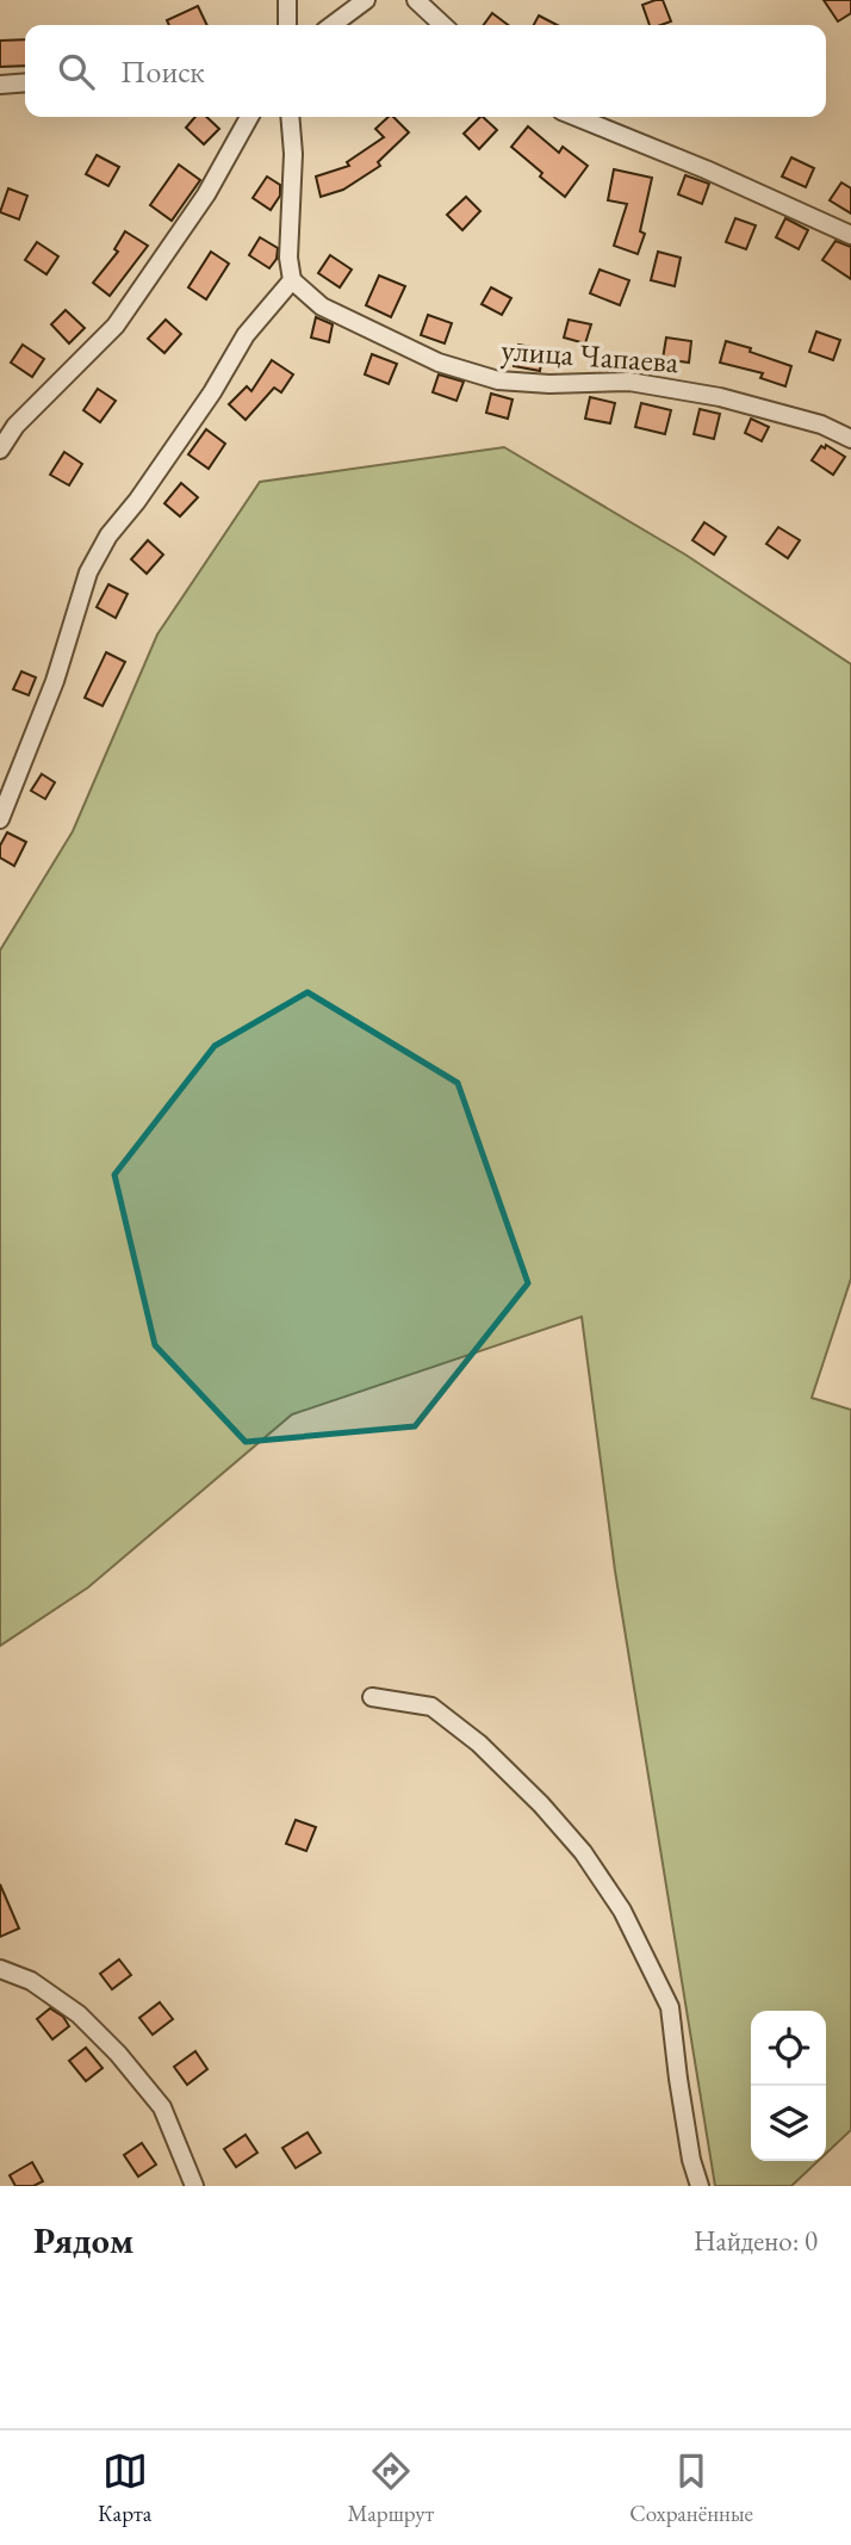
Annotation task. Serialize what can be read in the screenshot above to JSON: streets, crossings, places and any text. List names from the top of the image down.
{
  "streets": {
    "street": ["улица Чапаева"]
  },
  "page": {
    "search": "Поиск",
    "heading": ["Рядом", "Найдено: 0"],
    "nav": ["Карта", "Маршрут", "Сохранённые"]
  }
}
